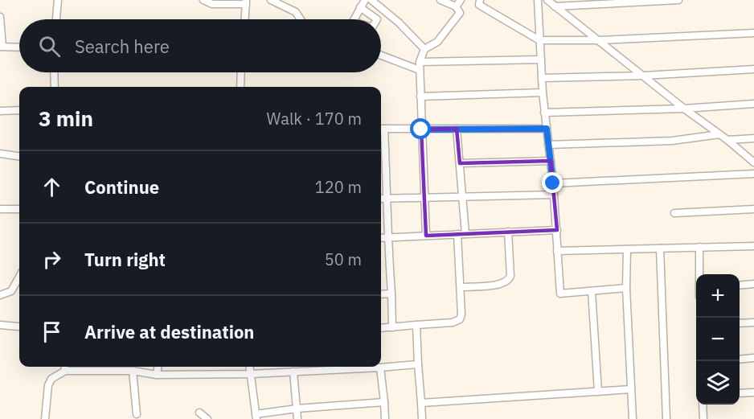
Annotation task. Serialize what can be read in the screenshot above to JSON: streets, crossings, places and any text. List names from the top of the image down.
{
  "page": {
    "search": "Search here",
    "heading": ["3 min", "Walk · 170 m"],
    "list": [
      ["Continue", "120 m"],
      ["Turn right", "50 m"],
      "Arrive at destination"
    ],
    "map_buttons": ["+", "−"]
  }
}
